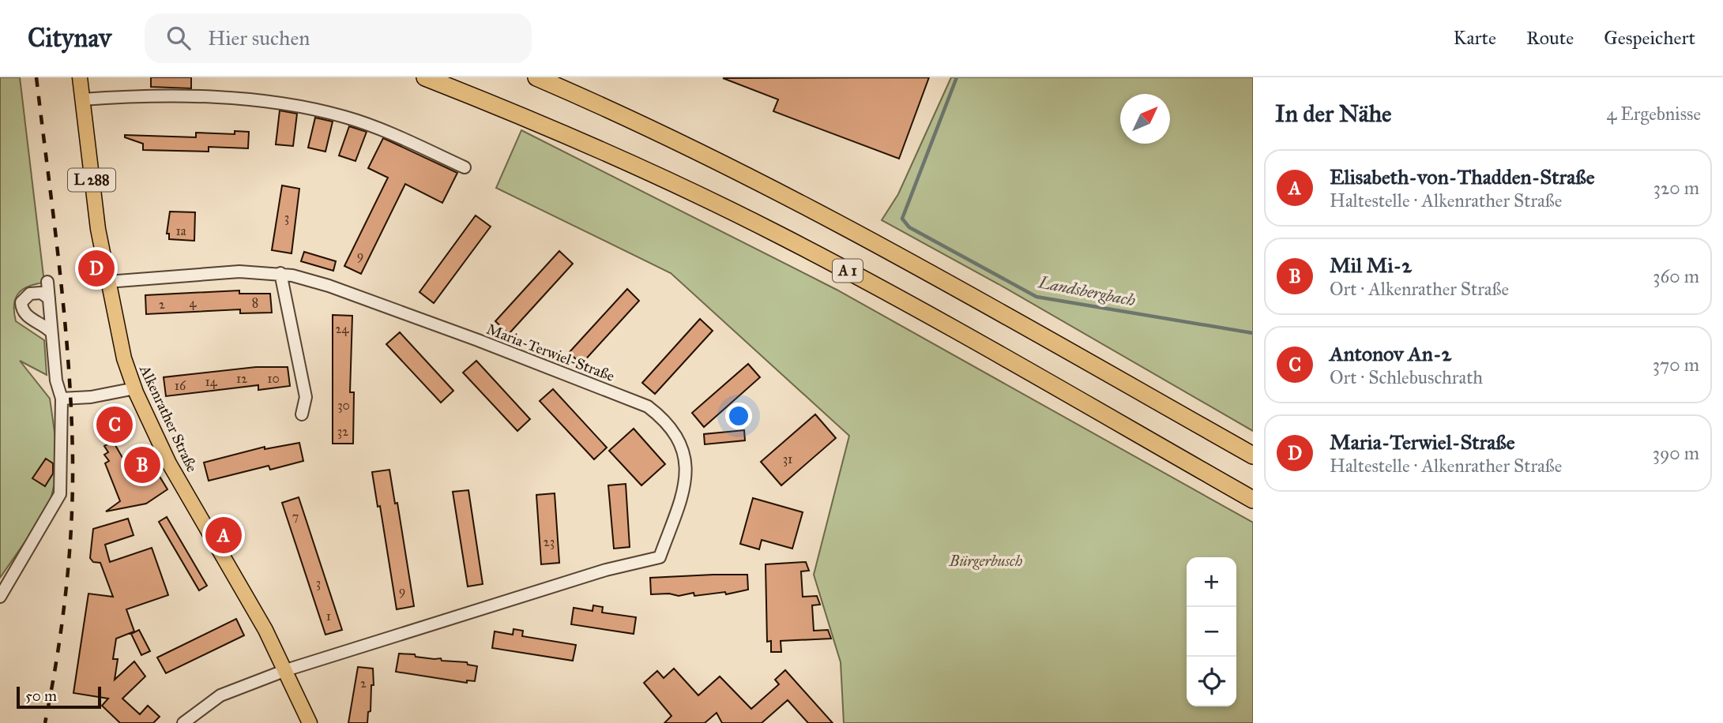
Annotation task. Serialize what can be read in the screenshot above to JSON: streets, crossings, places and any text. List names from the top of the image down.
{
  "streets": {
    "highway": ["A 1"],
    "main road": ["L 288", "Alkenrather Straße"],
    "street": ["Maria-Terwiel-Straße"]
  },
  "crossings": [
    ["Maria-Terwiel-Straße", "Alkenrather Straße"]
  ],
  "water": ["Landsbergbach"],
  "parks": ["Bürgerbusch"],
  "house_numbers": [
    "3",
    "1a",
    "9",
    "4",
    "8",
    "2",
    "24",
    "12",
    "10",
    "14",
    "16",
    "30",
    "32",
    "31",
    "7",
    "23",
    "3",
    "9",
    "1",
    "2"
  ],
  "scale_bar": "50 m",
  "north": "top right",
  "page": {
    "header": "Citynav",
    "search": "Hier suchen",
    "nav": ["Karte", "Route", "Gespeichert"],
    "heading": ["In der Nähe", "4 Ergebnisse"],
    "list": [
      {
        "mark": "A",
        "name": "Elisabeth-von-Thadden-Straße",
        "note": "Haltestelle · Alkenrather Straße",
        "value": "320 m"
      },
      {
        "mark": "B",
        "name": "Mil Mi-2",
        "note": "Ort · Alkenrather Straße",
        "value": "360 m"
      },
      {
        "mark": "C",
        "name": "Antonov An-2",
        "note": "Ort · Schlebuschrath",
        "value": "370 m"
      },
      {
        "mark": "D",
        "name": "Maria-Terwiel-Straße",
        "note": "Haltestelle · Alkenrather Straße",
        "value": "390 m"
      }
    ],
    "pins": [
      "D",
      "C",
      "B",
      "A"
    ],
    "map_buttons": ["+", "−"],
    "scale": "50 m"
  }
}
